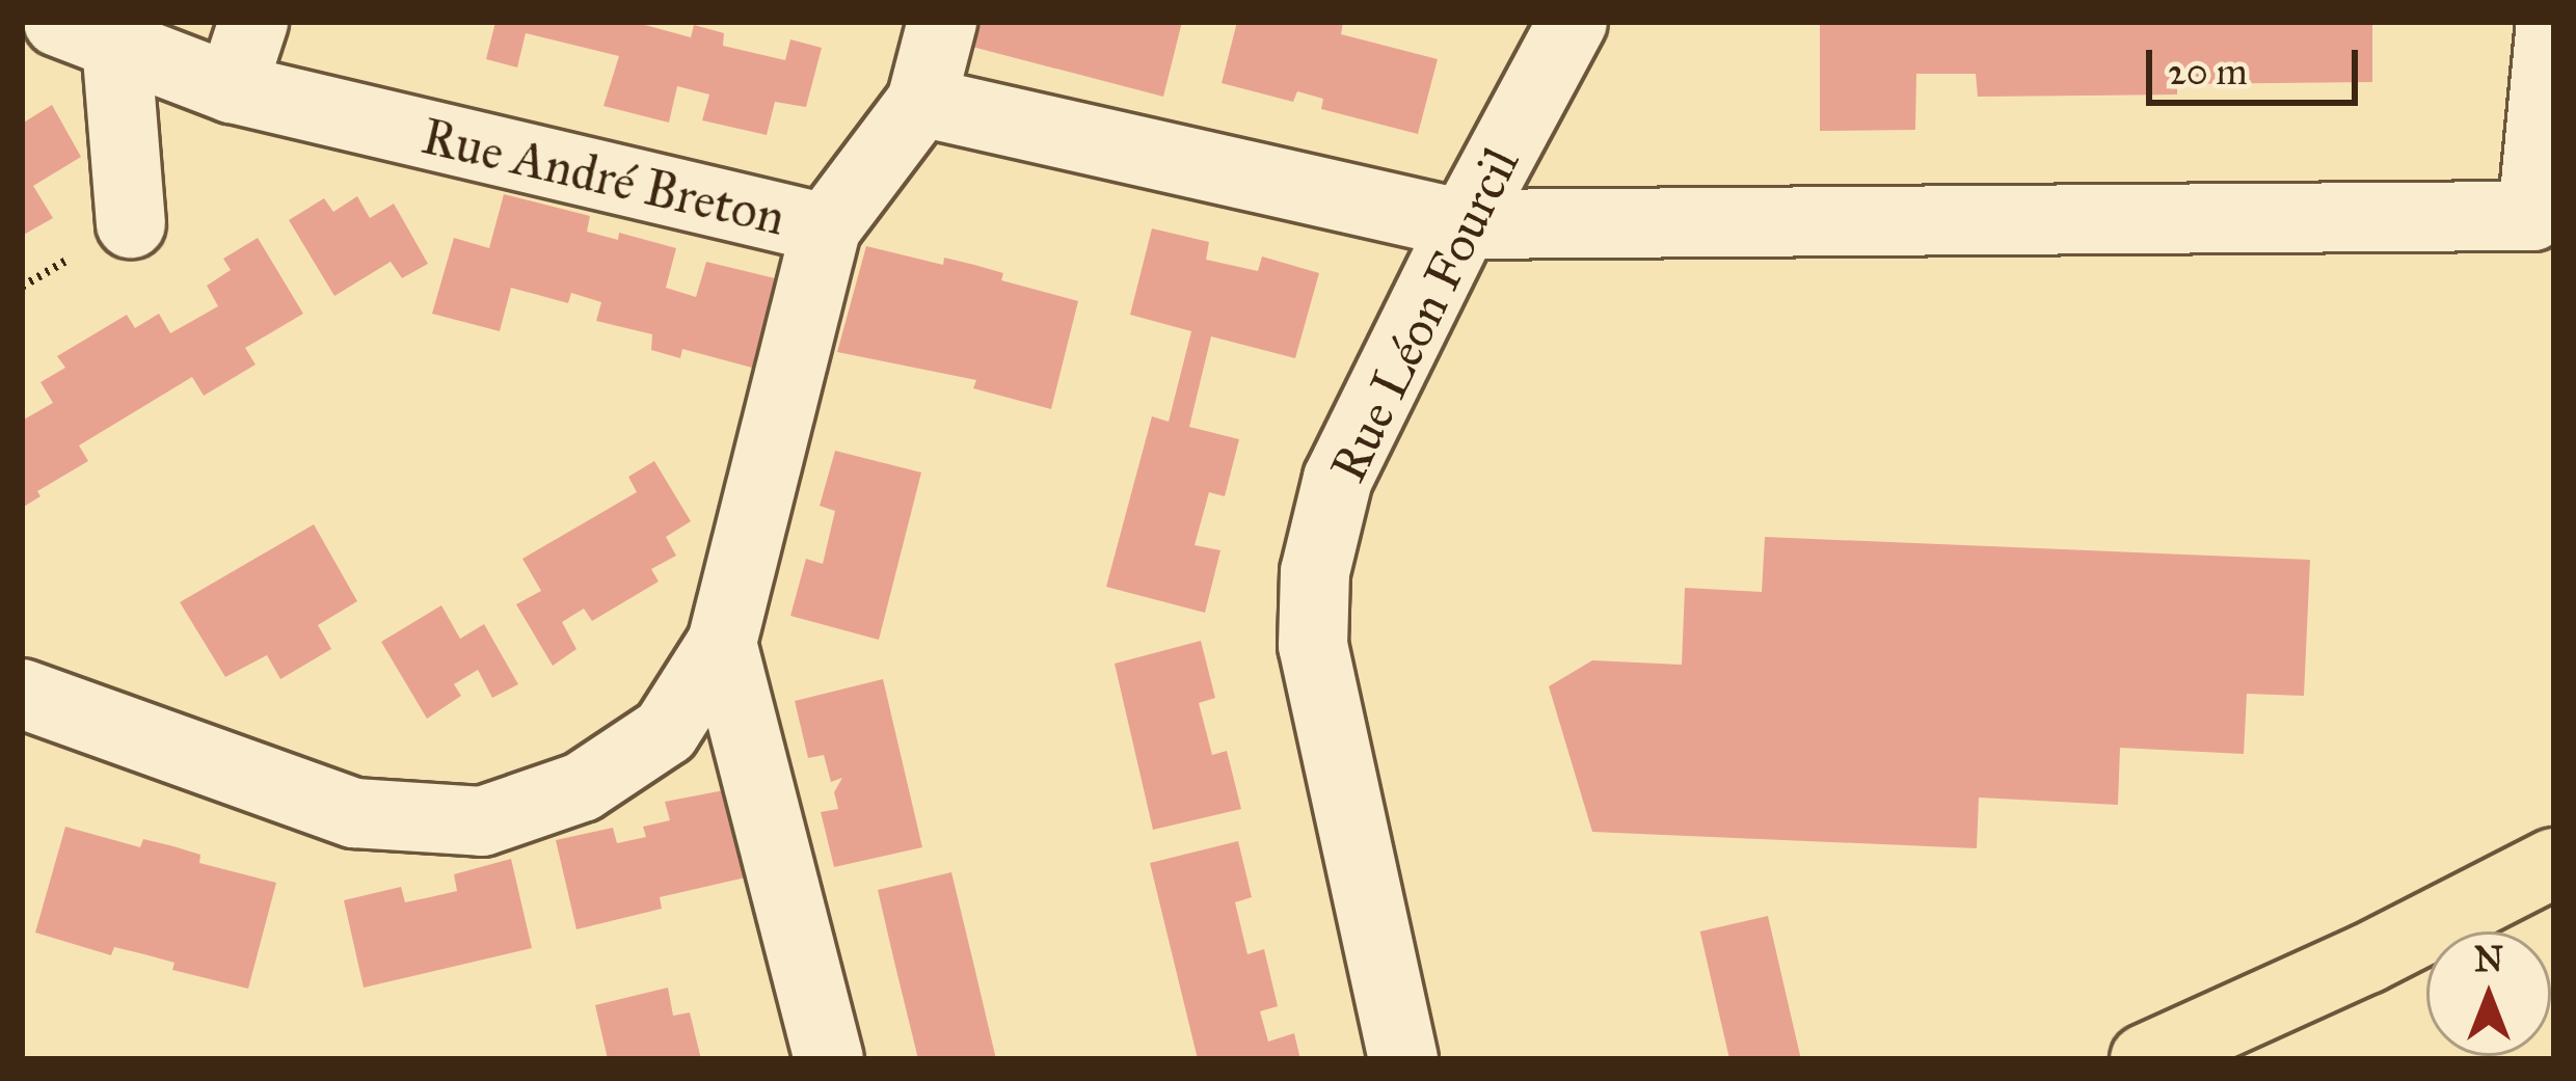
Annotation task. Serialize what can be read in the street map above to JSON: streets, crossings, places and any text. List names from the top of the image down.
{
  "streets": {
    "street": ["Rue André Breton", "Rue Léon Fourcil"]
  },
  "scale_bar": "20 m",
  "north": "top"
}
